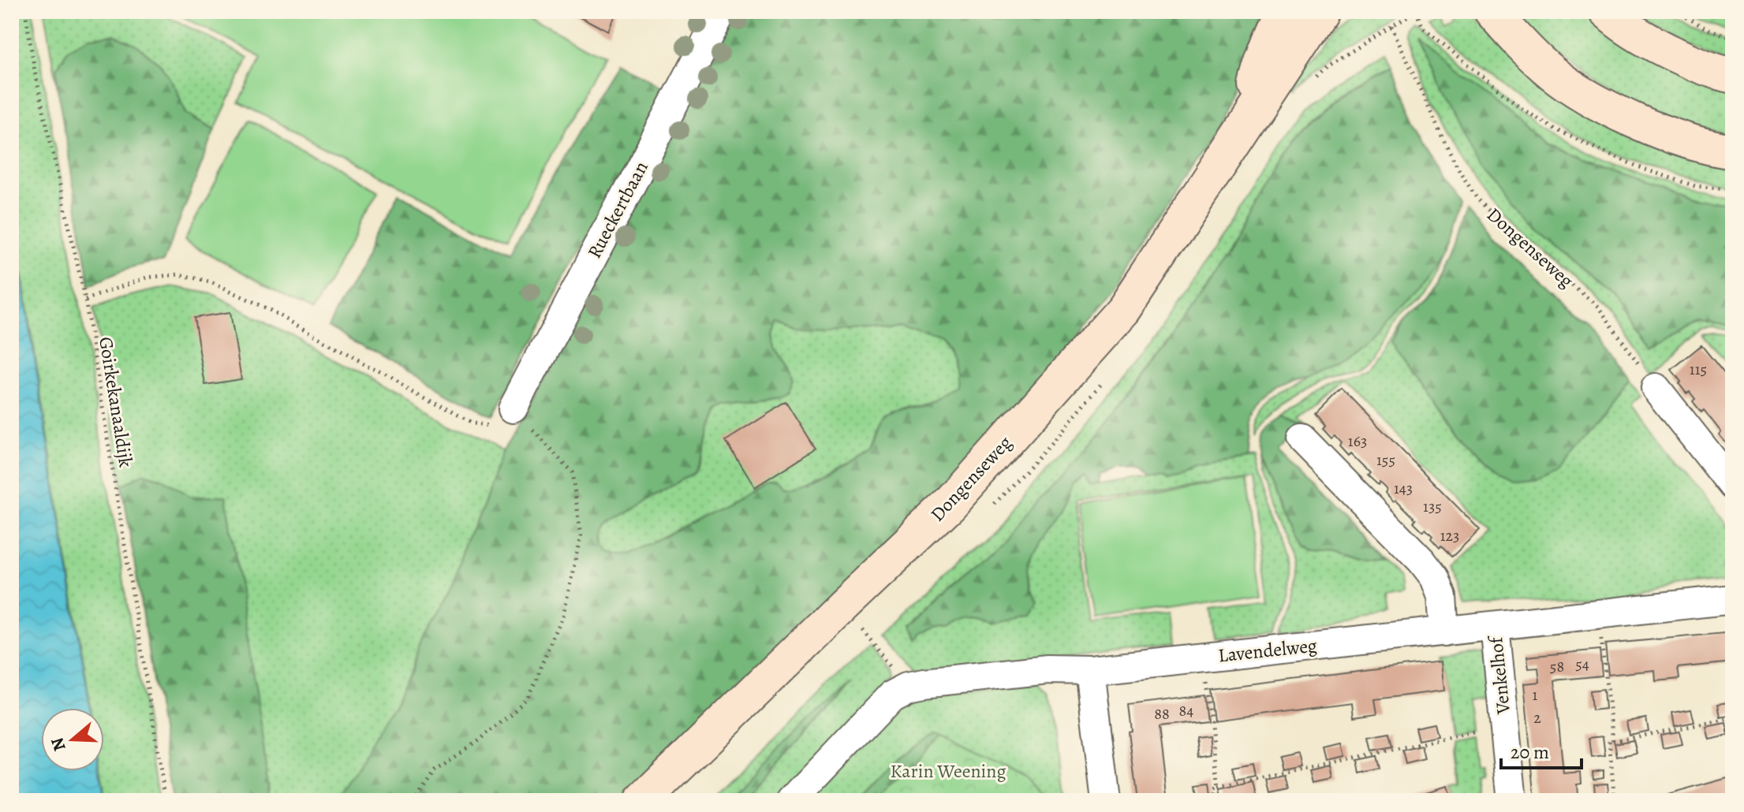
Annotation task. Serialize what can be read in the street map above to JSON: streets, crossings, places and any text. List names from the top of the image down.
{
  "streets": {
    "main road": ["Dongenseweg"],
    "street": ["Rueckertbaan", "Lavendelweg", "Venkelhof"],
    "path": ["Goirkekanaaldijk"]
  },
  "crossings": [
    ["Lavendelweg", "Venkelhof"]
  ],
  "parks": ["Karin Weening"],
  "house_numbers": [
    "115",
    "163",
    "155",
    "143",
    "135",
    "123",
    "54",
    "58",
    "1",
    "84",
    "88",
    "2"
  ],
  "scale_bar": "20 m",
  "north": "left"
}
